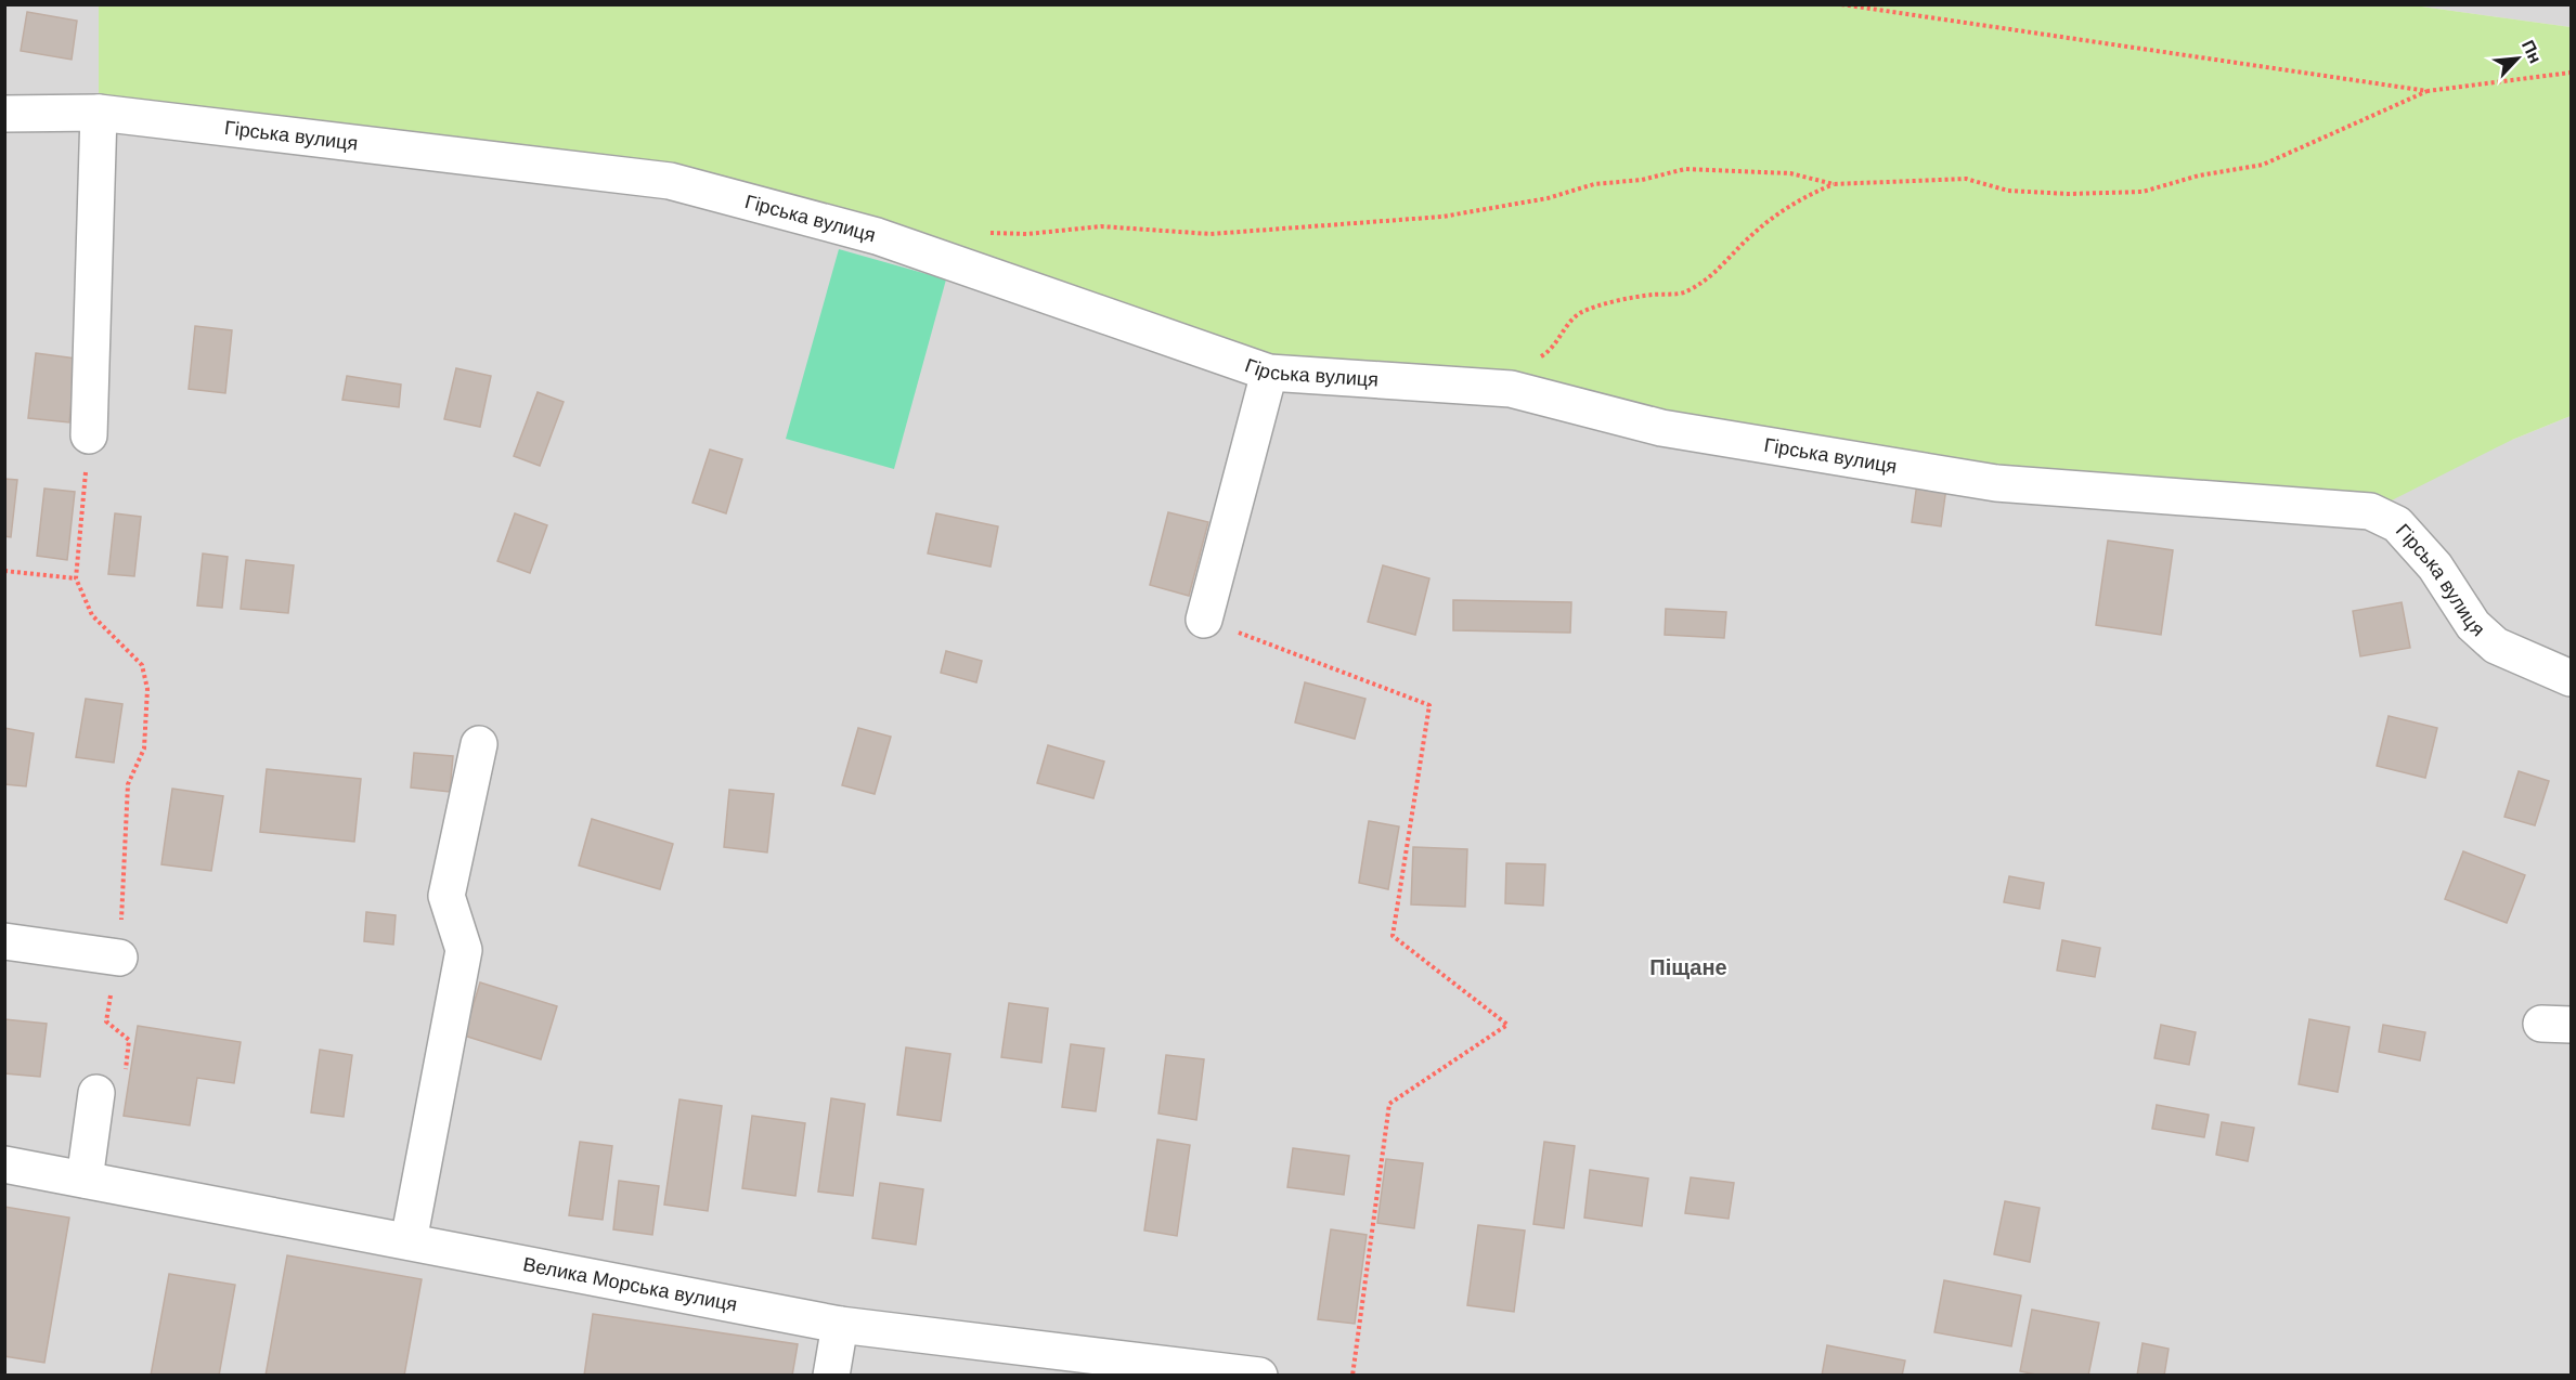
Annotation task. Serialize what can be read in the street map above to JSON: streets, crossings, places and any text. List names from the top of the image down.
{
  "streets": {
    "street": ["Гірська вулиця", "Велика Морська вулиця"]
  },
  "districts": ["Піщане"],
  "north": "top right"
}
